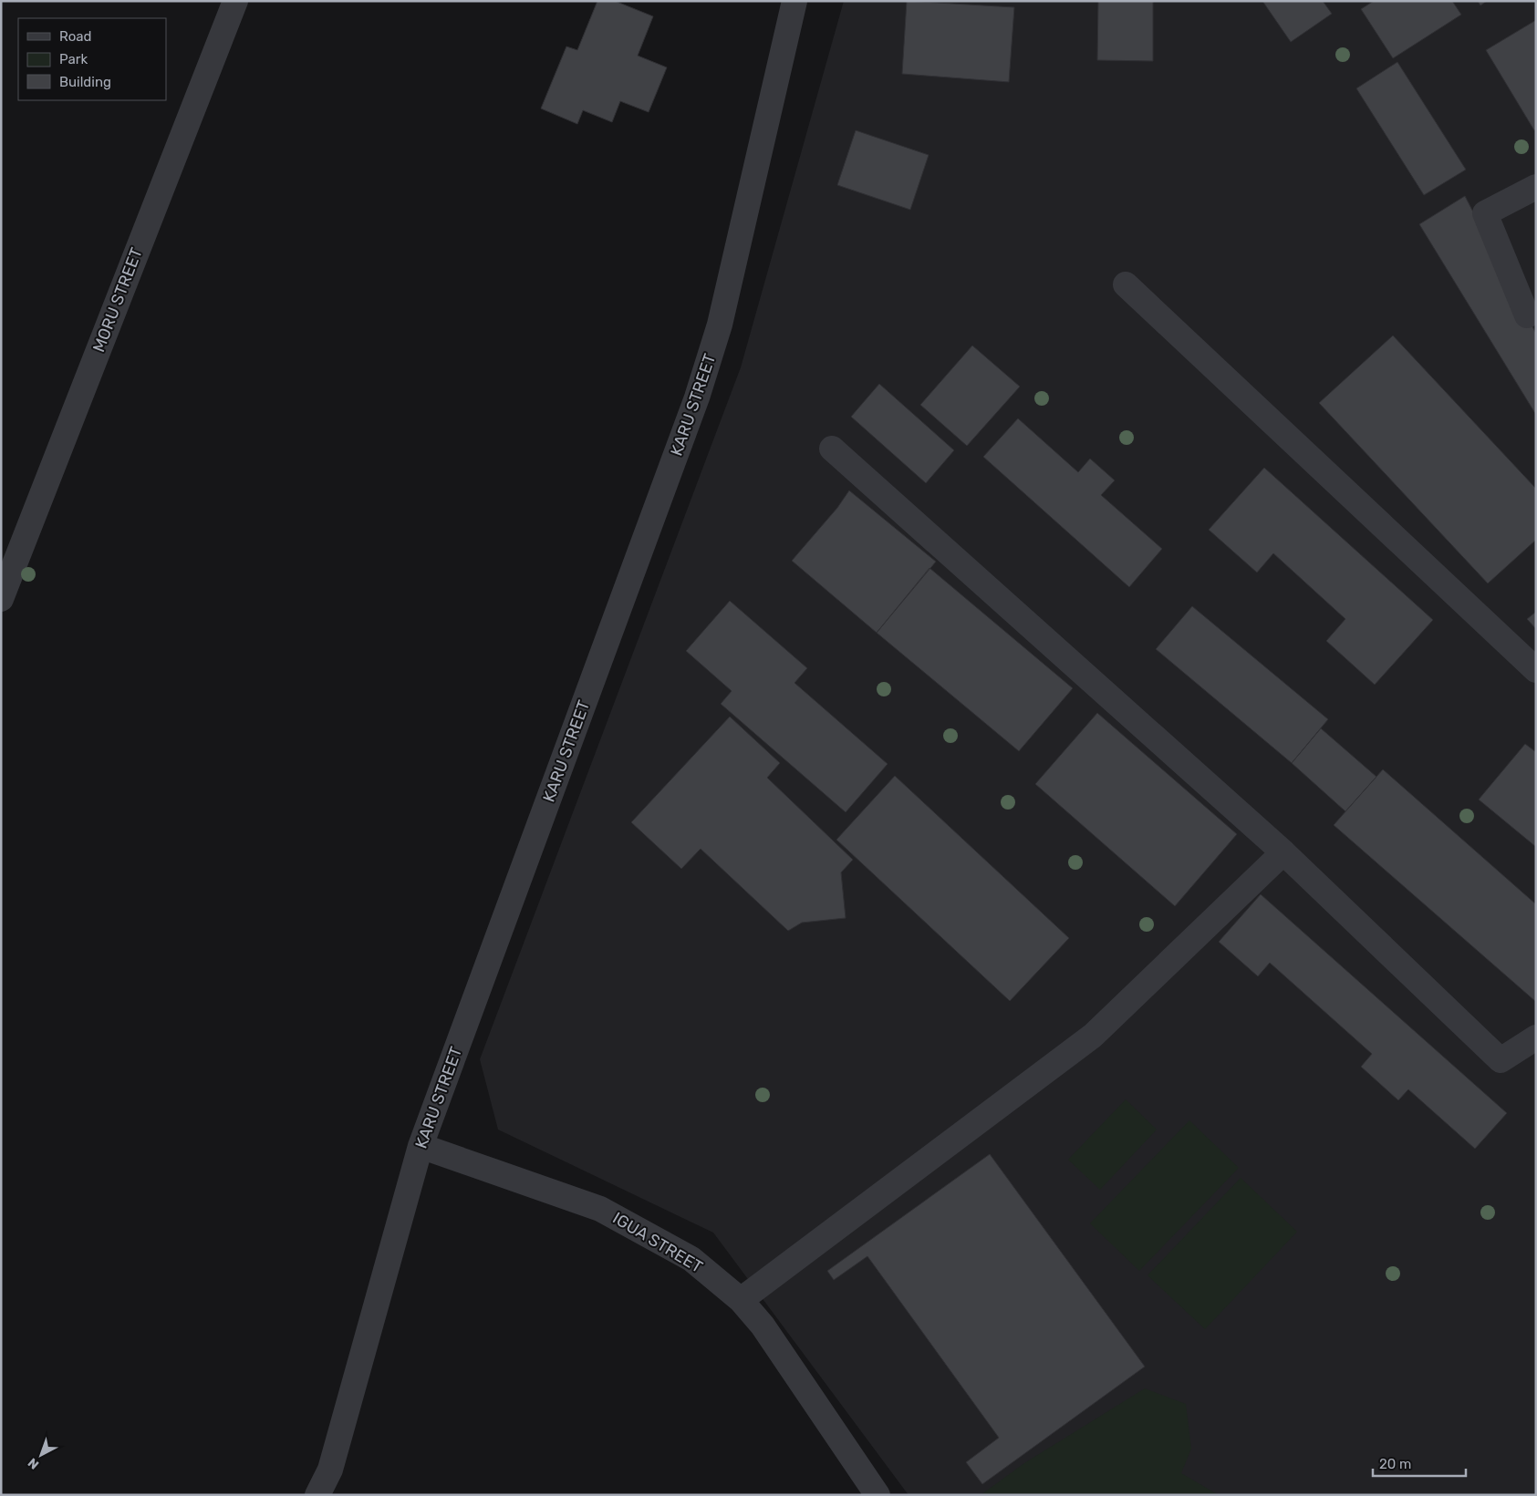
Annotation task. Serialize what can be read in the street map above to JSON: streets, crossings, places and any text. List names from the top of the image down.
{
  "streets": {
    "street": ["MORU STREET", "KARU STREET", "IGUA STREET"]
  },
  "crossings": [
    ["KARU STREET", "IGUA STREET"]
  ],
  "legend": ["Road", "Park", "Building"],
  "scale_bar": "20 m",
  "north": "bottom left"
}
